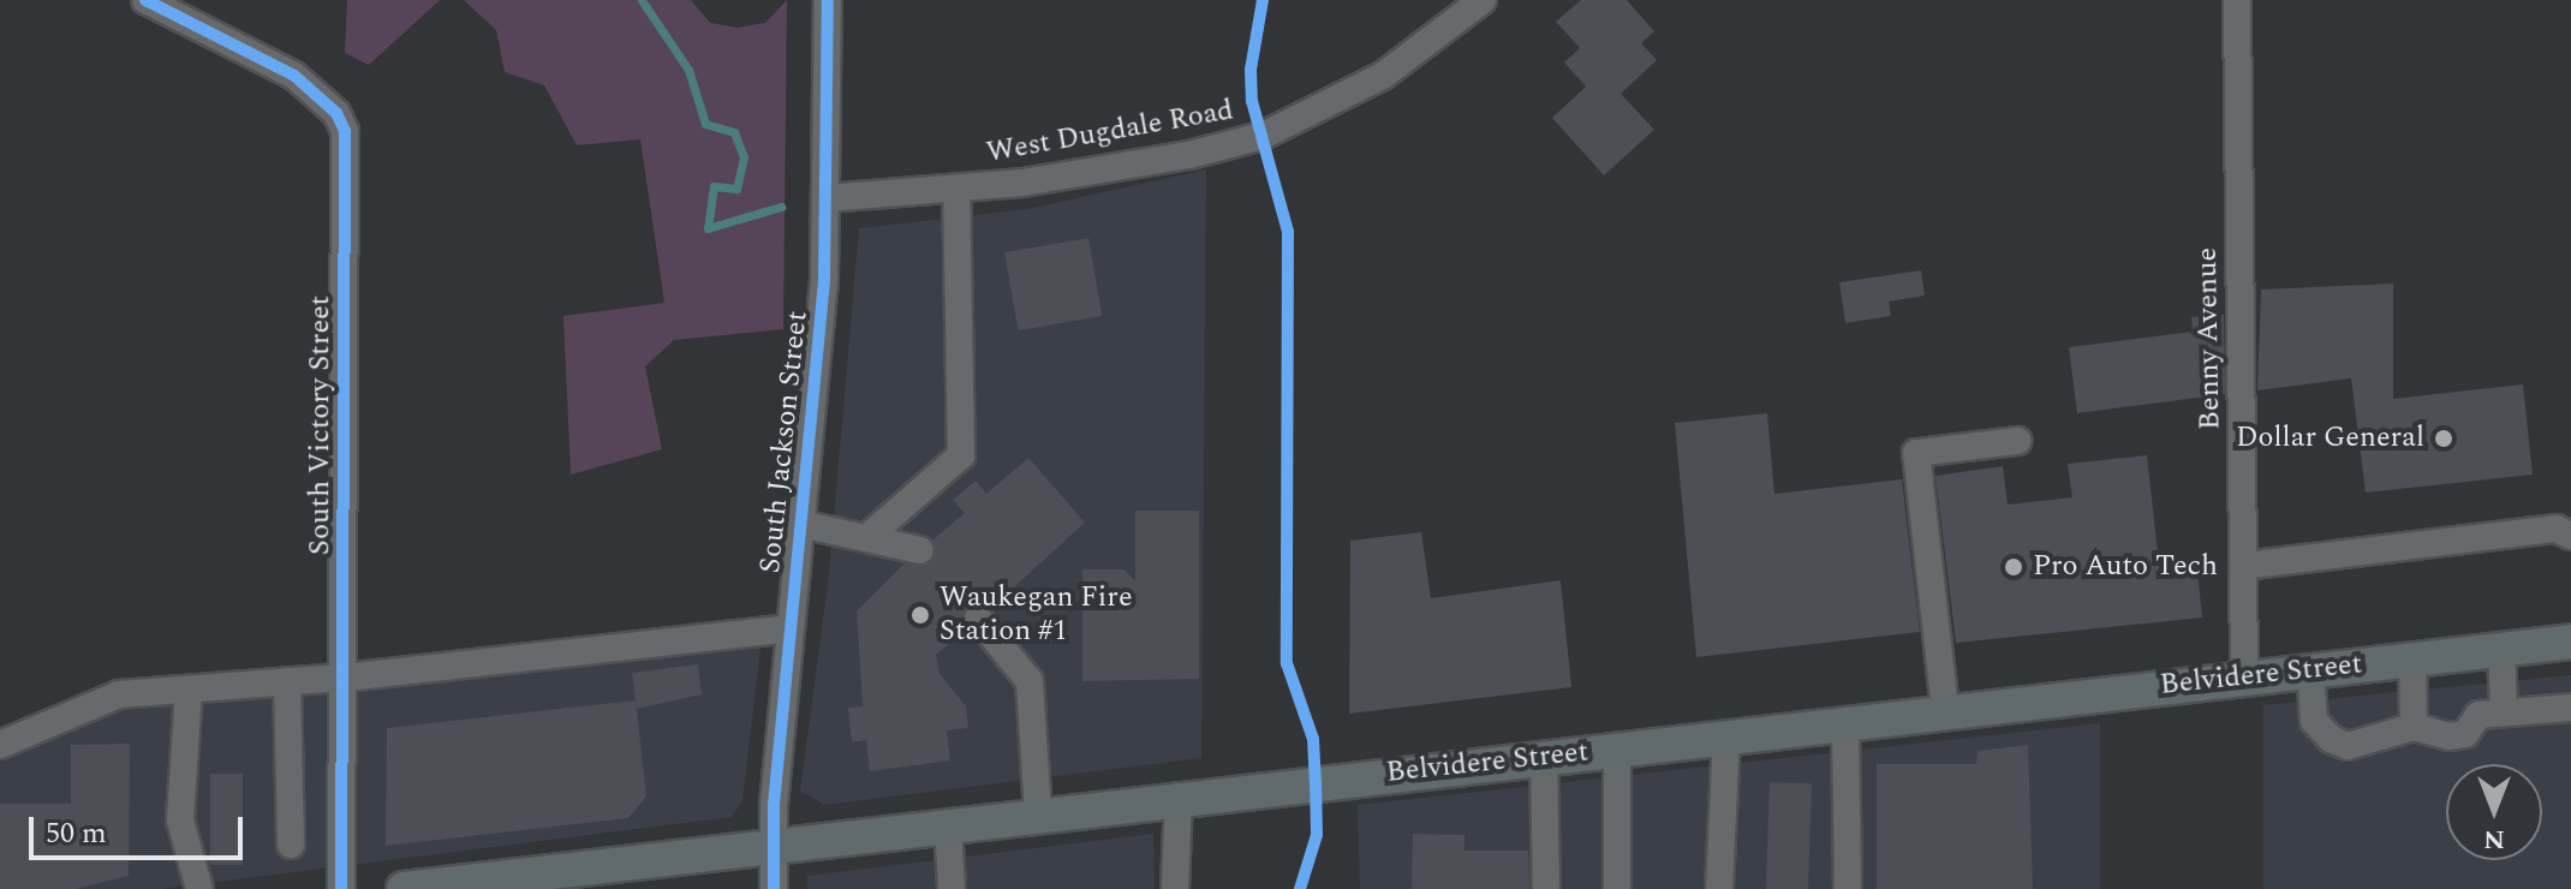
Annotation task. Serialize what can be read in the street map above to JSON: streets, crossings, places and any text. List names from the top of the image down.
{
  "streets": {
    "main road": ["Belvidere Street"],
    "street": [
      "West Dugdale Road",
      "Benny Avenue",
      "South Victory Street",
      "South Jackson Street"
    ]
  },
  "crossings": [
    ["West Dugdale Road", "South Jackson Street"],
    ["Benny Avenue", "Belvidere Street"],
    ["South Jackson Street", "Belvidere Street"]
  ],
  "places": ["Dollar General", "Pro Auto Tech", "Waukegan Fire Station #1"],
  "scale_bar": "50 m",
  "north": "bottom"
}
